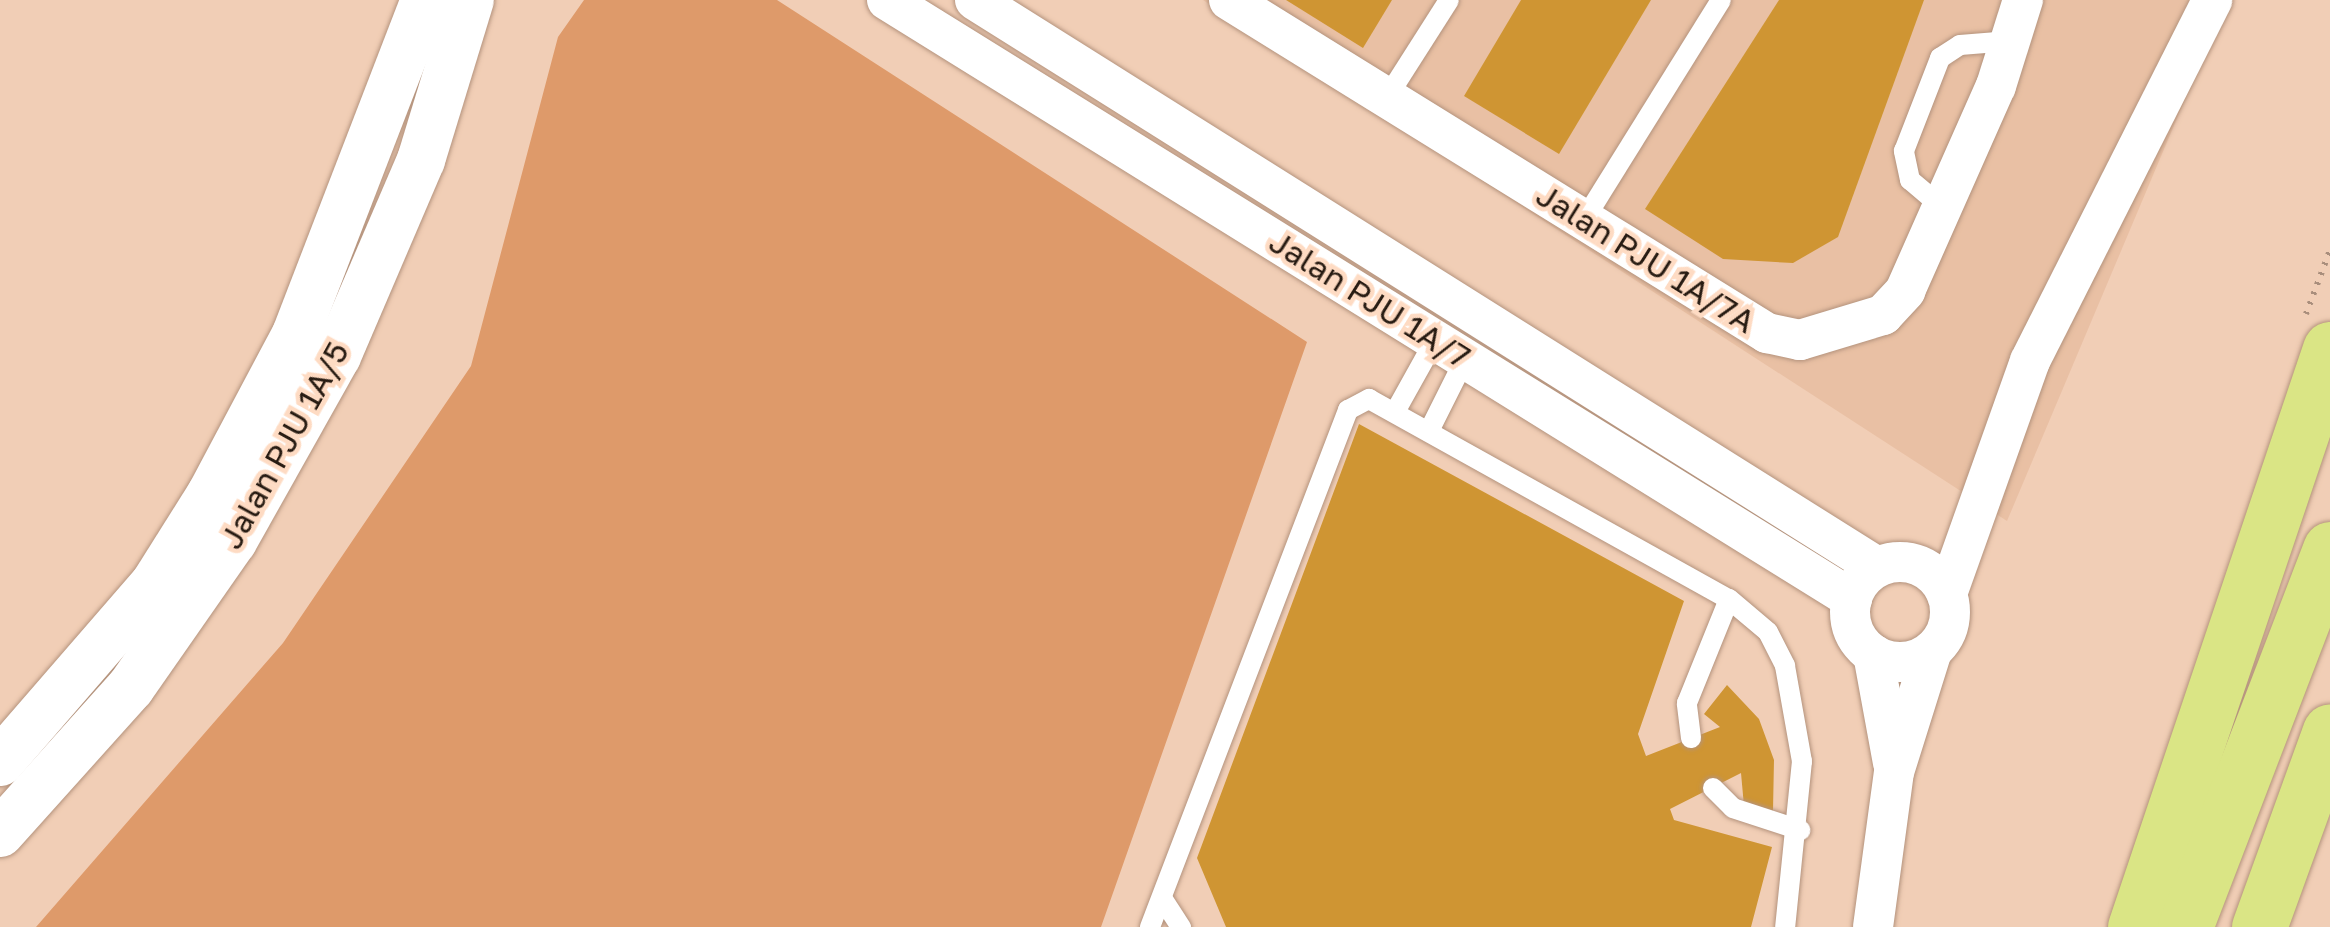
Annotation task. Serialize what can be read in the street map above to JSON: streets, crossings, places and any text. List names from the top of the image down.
{
  "streets": {
    "street": ["Jalan PJU 1A/7A", "Jalan PJU 1A/7", "Jalan PJU 1A/5"]
  }
}
